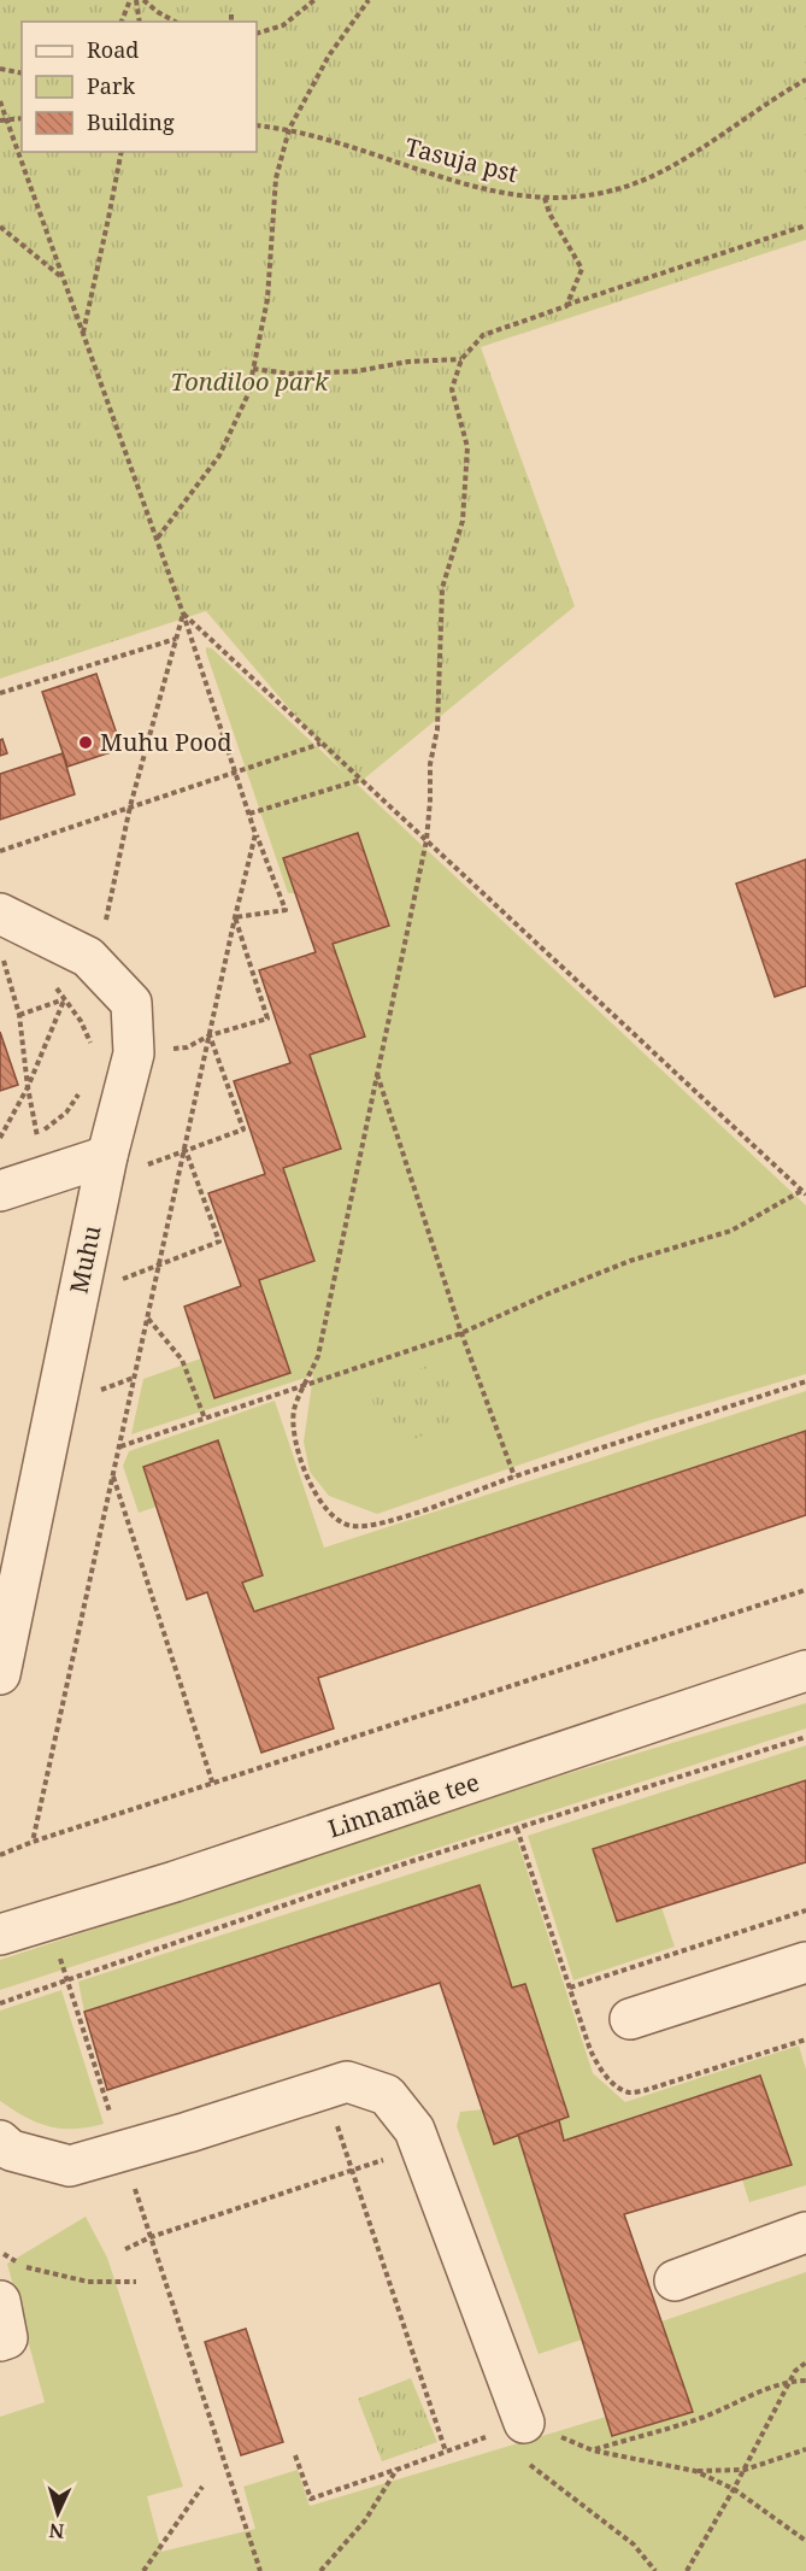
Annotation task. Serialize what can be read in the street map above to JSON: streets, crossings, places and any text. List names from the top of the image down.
{
  "streets": {
    "street": ["Muhu", "Linnamäe tee"],
    "path": ["Tasuja pst"]
  },
  "parks": ["Tondiloo park"],
  "places": ["Muhu Pood"],
  "legend": ["Road", "Park", "Building"],
  "north": "bottom"
}
